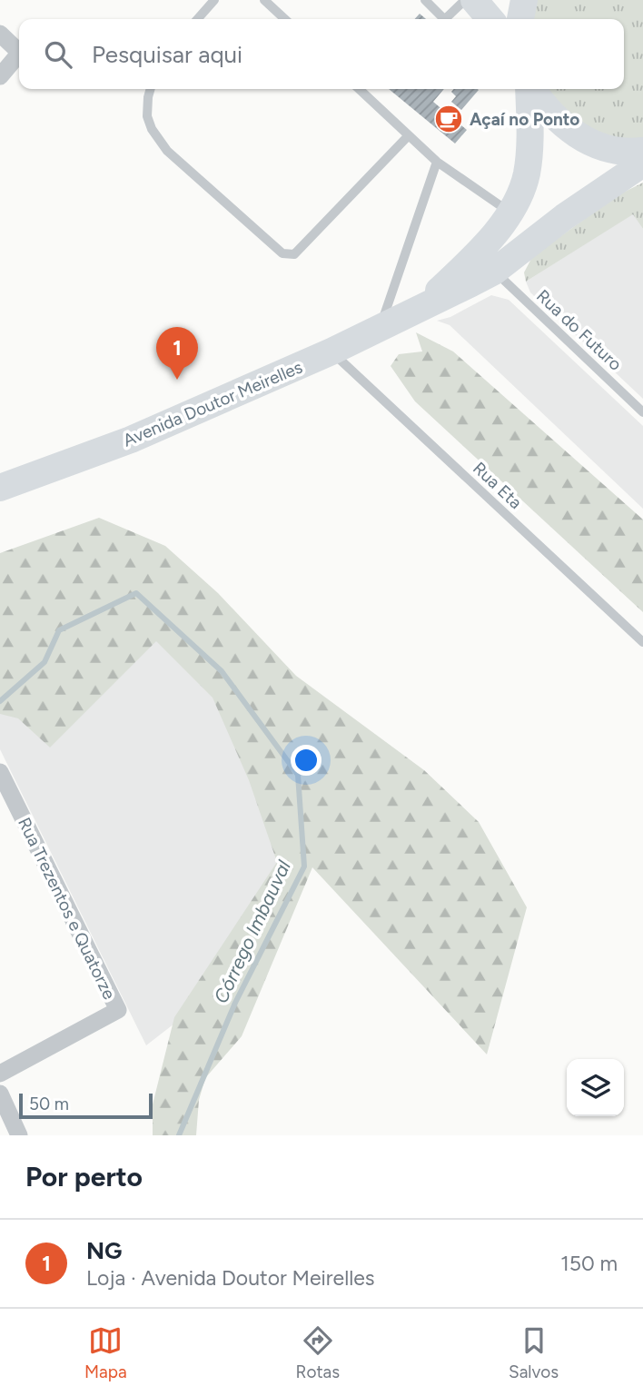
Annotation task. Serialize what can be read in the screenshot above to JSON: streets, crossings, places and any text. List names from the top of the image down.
{
  "streets": {
    "main road": ["Avenida Doutor Meirelles"],
    "street": ["Rua Trezentos e Quatorze"],
    "lane": ["Rua do Futuro", "Rua Eta"]
  },
  "crossings": [
    ["Rua do Futuro", "Avenida Doutor Meirelles"],
    ["Avenida Doutor Meirelles", "Rua Eta"]
  ],
  "water": ["Córrego Imbauval"],
  "places": {
    "cafe": ["Açaí no Ponto"]
  },
  "scale_bar": "50 m",
  "page": {
    "search": "Pesquisar aqui",
    "pins": "1",
    "scale": "50 m",
    "heading": "Por perto",
    "list": [
      {
        "mark": "1",
        "name": "NG",
        "note": "Loja · Avenida Doutor Meirelles",
        "value": "150 m"
      }
    ],
    "nav": ["Mapa", "Rotas", "Salvos"]
  }
}
